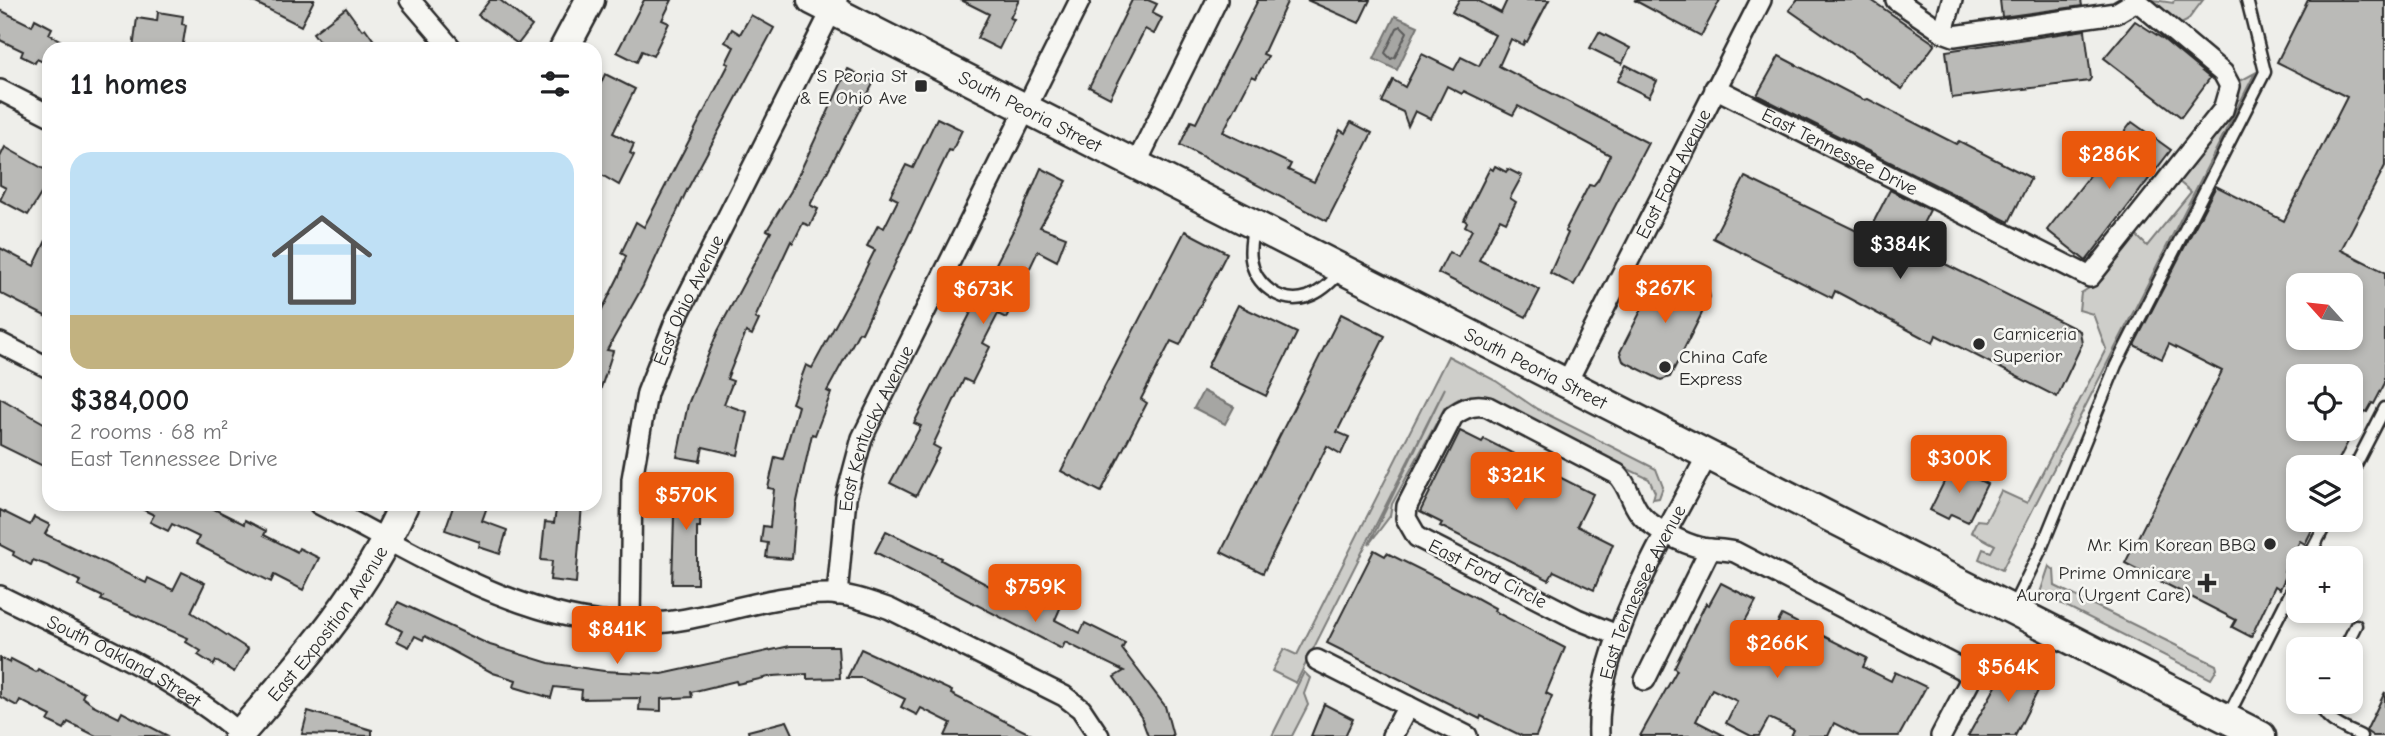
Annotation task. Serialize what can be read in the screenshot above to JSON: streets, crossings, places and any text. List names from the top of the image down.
{
  "streets": {
    "main road": ["South Peoria Street", "East Exposition Avenue"],
    "street": [
      "East Tennessee Drive",
      "East Ford Avenue",
      "East Ohio Avenue",
      "East Kentucky Avenue",
      "East Ford Circle",
      "East Tennessee Avenue",
      "South Oakland Street"
    ]
  },
  "crossings": [
    ["South Peoria Street", "East Ford Avenue"],
    ["South Peoria Street", "East Ohio Avenue"],
    ["South Peoria Street", "East Kentucky Avenue"],
    ["South Peoria Street", "East Tennessee Avenue"],
    ["East Tennessee Drive", "East Ford Avenue"],
    ["East Ford Circle", "East Tennessee Avenue"],
    ["East Exposition Avenue", "South Oakland Street"]
  ],
  "places": {
    "transit": ["S Peoria St & E Ohio Ave"],
    "other": ["Carniceria Superior", "China Cafe Express", "Mr. Kim Korean BBQ"],
    "health": ["Prime Omnicare Aurora (Urgent Care)"]
  },
  "north": "top left",
  "page": {
    "heading": "11 homes",
    "list": [
      {
        "name": "$384,000",
        "note": "2 rooms · 68 m² · East Tennessee Drive"
      }
    ],
    "price": [
      "$286K",
      "$384K",
      "$267K",
      "$673K",
      "$300K",
      "$321K",
      "$570K",
      "$759K",
      "$841K",
      "$266K",
      "$564K"
    ],
    "map_buttons": ["+", "−"]
  }
}
